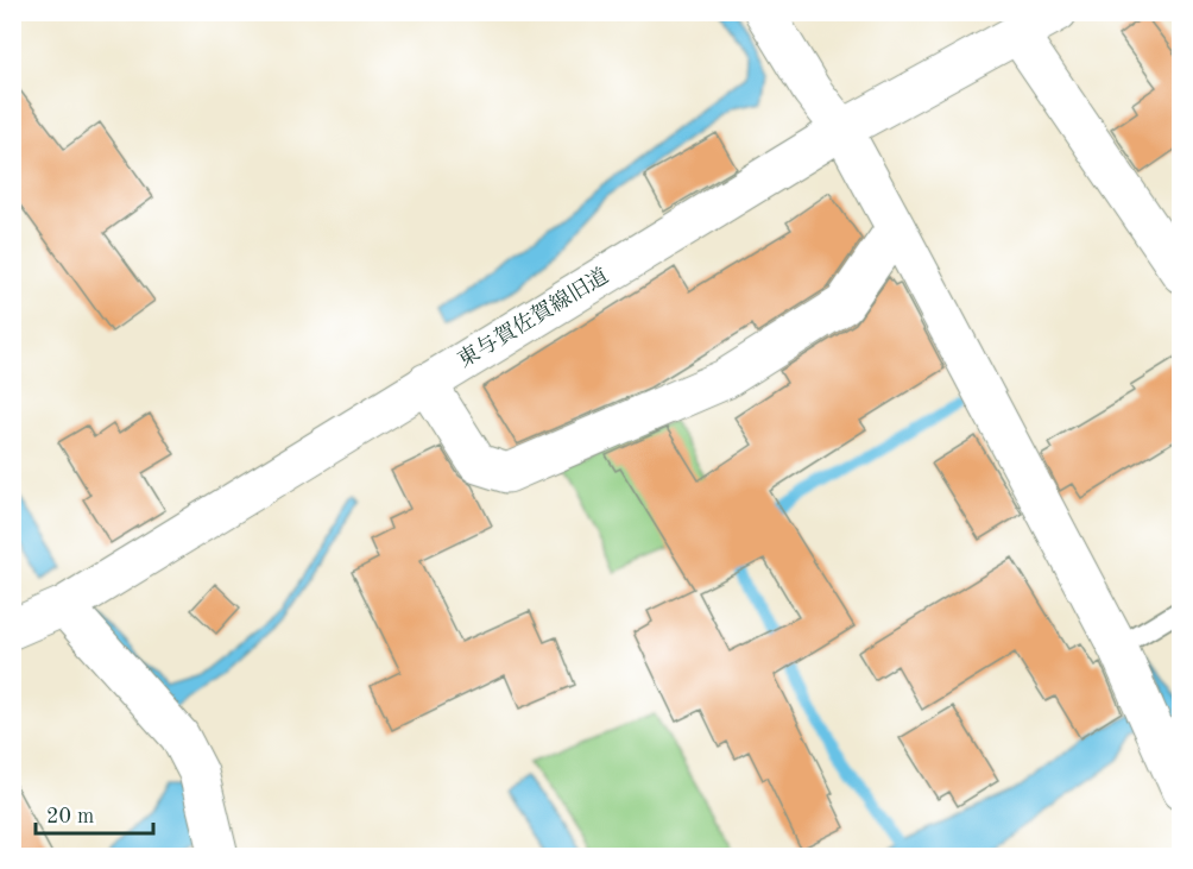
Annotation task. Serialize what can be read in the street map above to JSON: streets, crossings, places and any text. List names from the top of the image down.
{
  "streets": {
    "street": ["東与賀佐賀線旧道"]
  },
  "scale_bar": "20 m"
}
